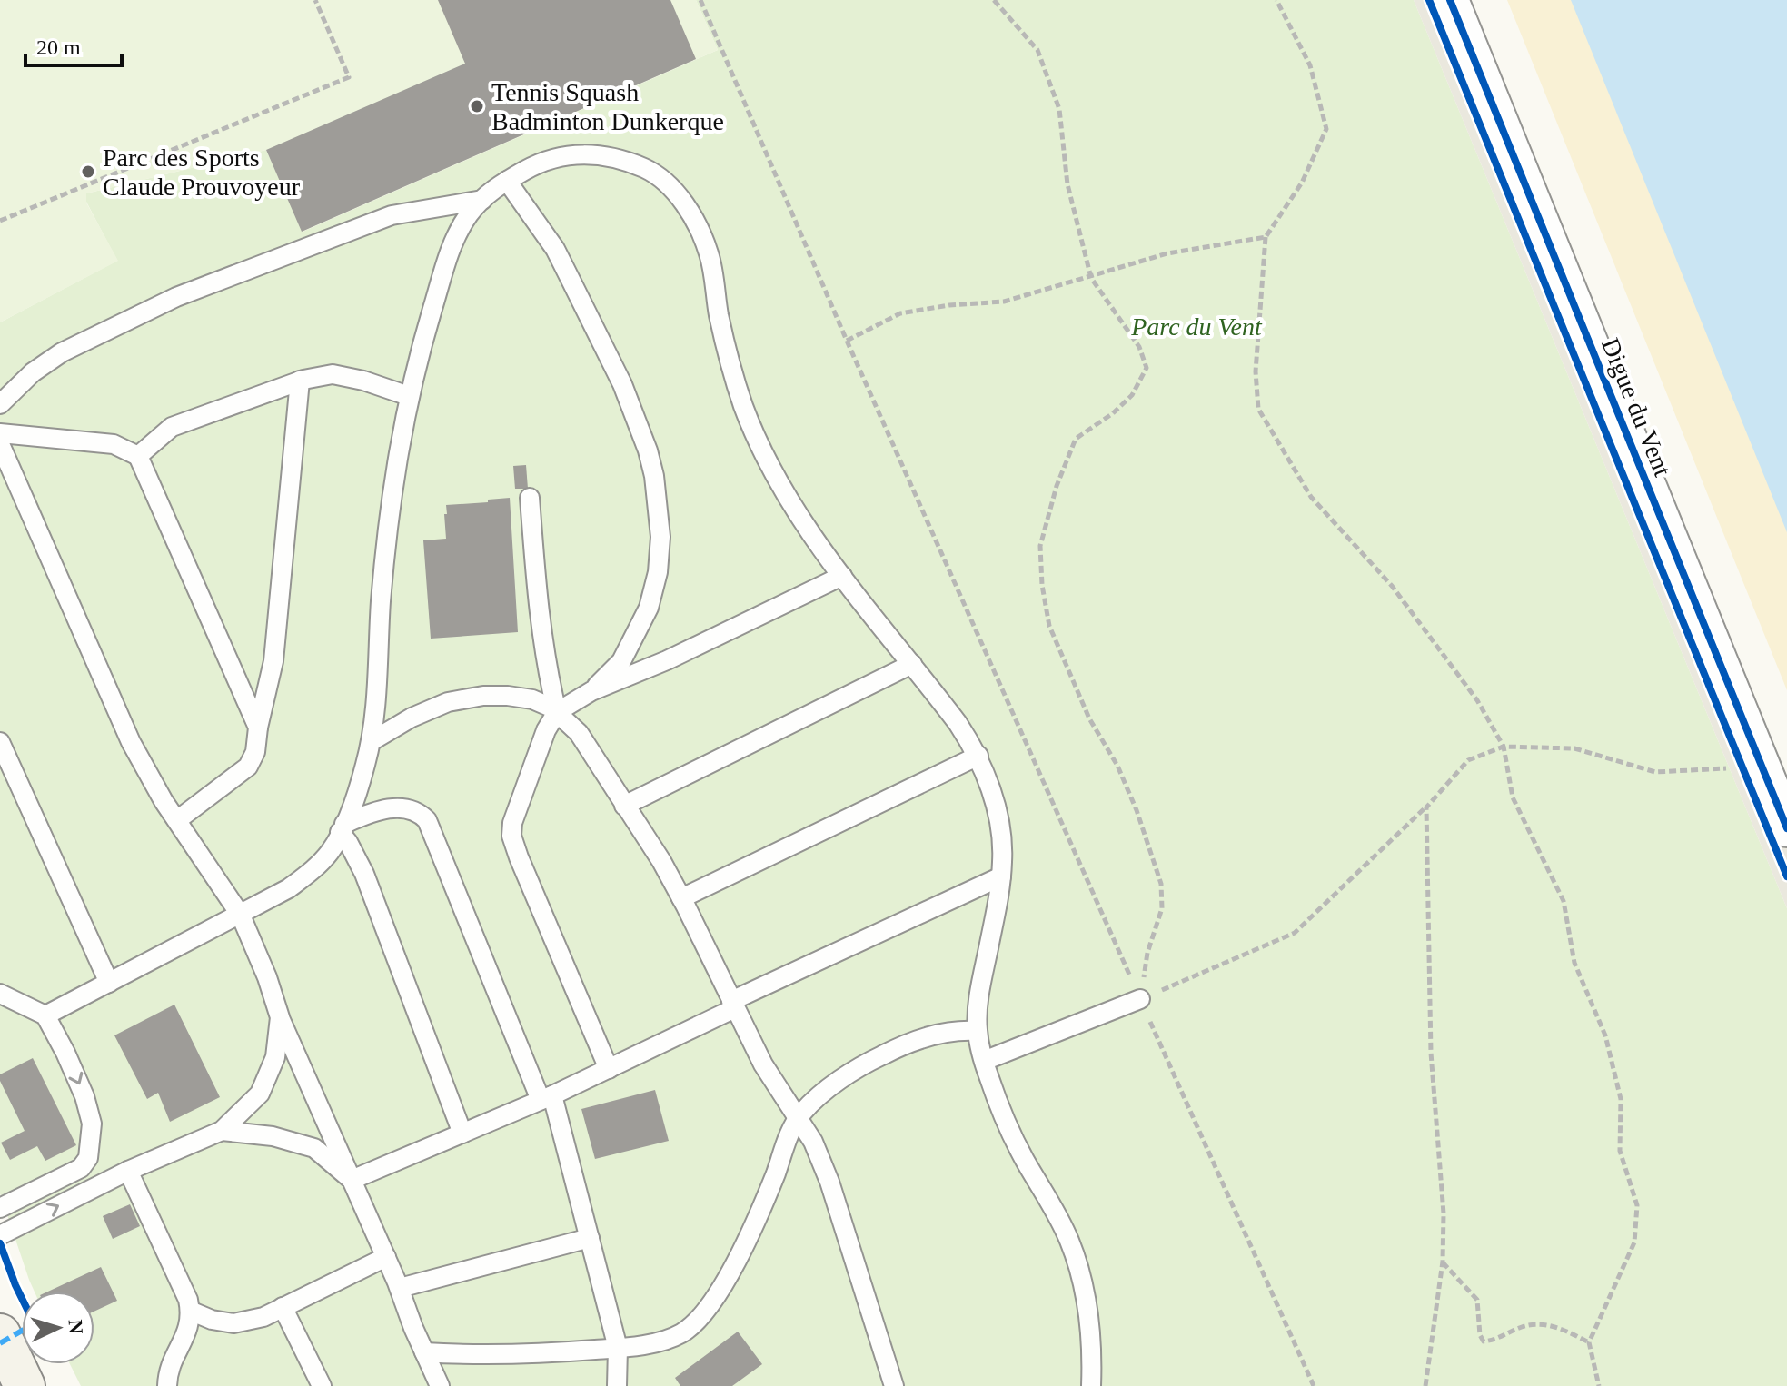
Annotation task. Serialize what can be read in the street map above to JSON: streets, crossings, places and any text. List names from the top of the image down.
{
  "streets": {
    "street": ["Digue du Vent"]
  },
  "parks": ["Parc du Vent"],
  "places": ["Tennis Squash Badminton Dunkerque", "Parc des Sports Claude Prouvoyeur"],
  "scale_bar": "20 m",
  "north": "right"
}
